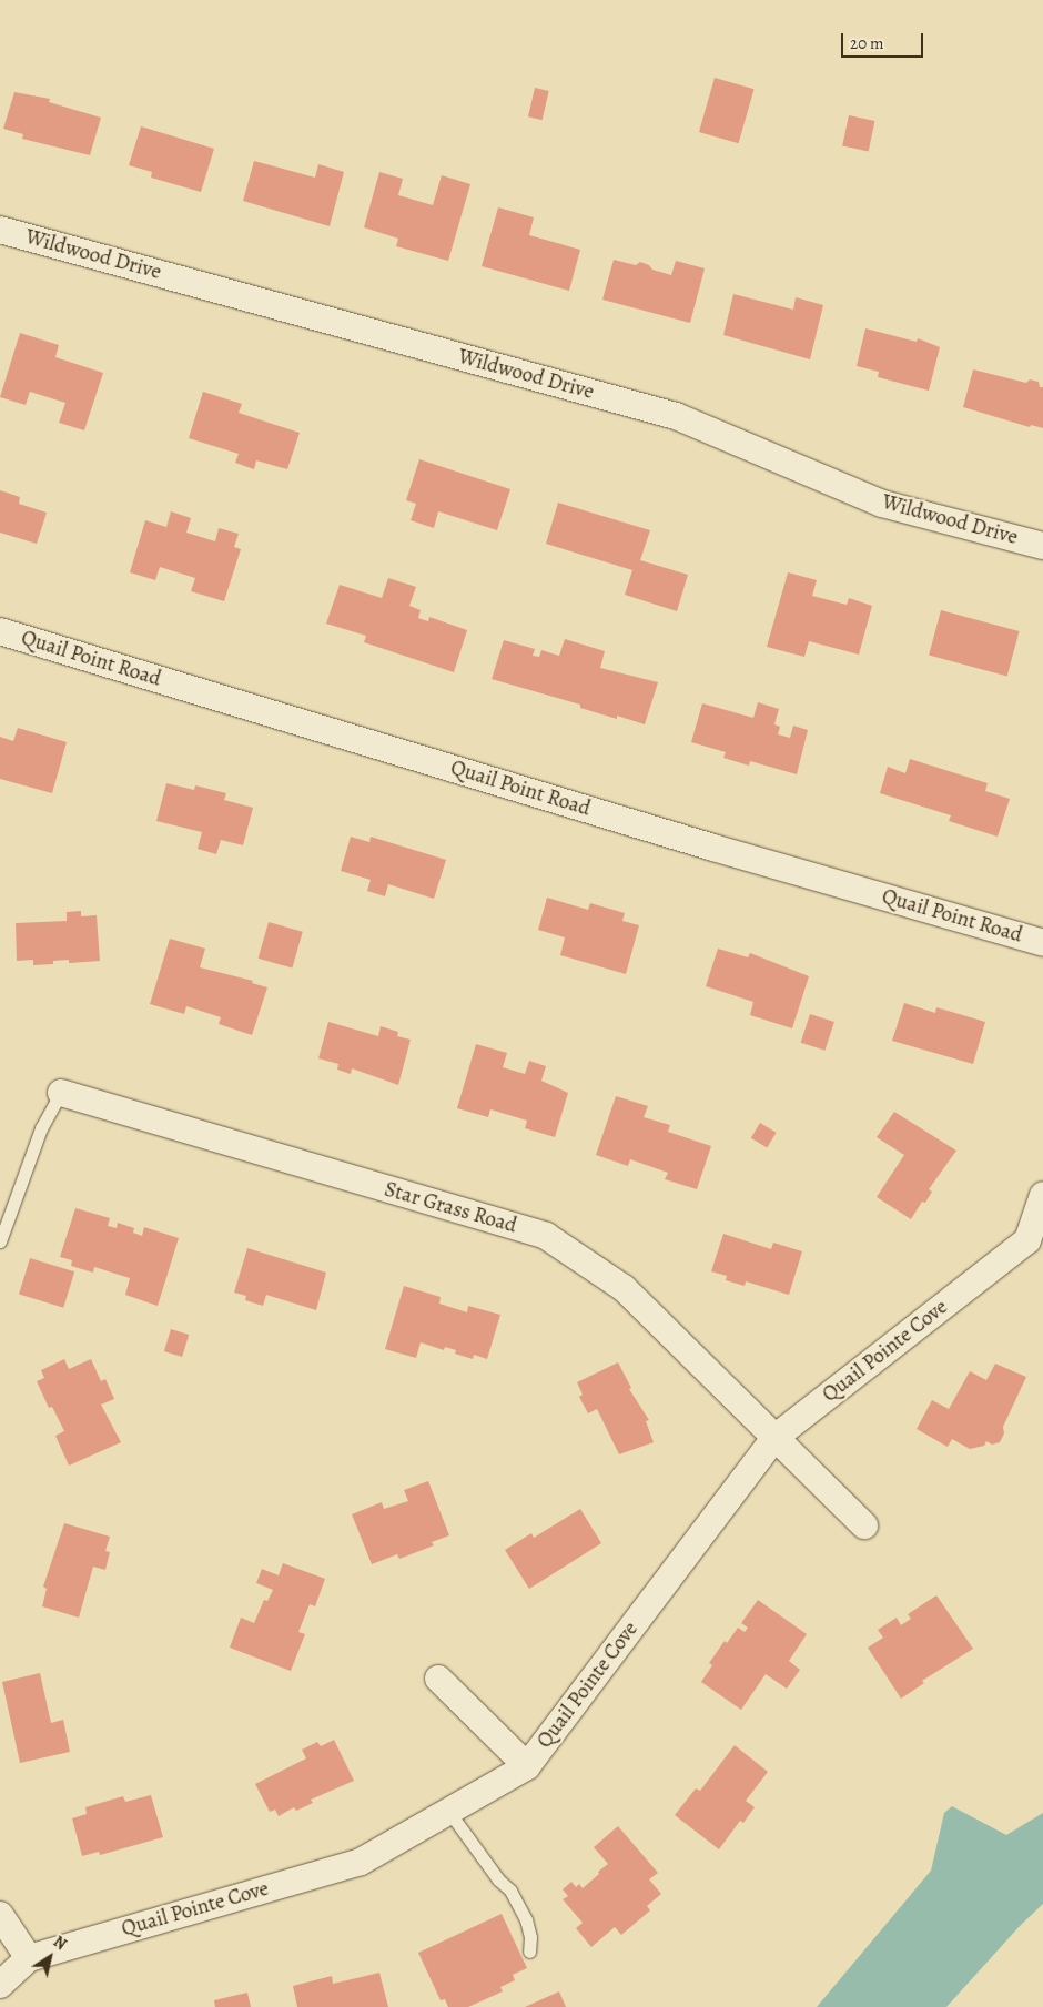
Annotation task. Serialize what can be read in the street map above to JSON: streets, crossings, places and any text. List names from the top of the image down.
{
  "streets": {
    "street": [
      "Wildwood Drive",
      "Quail Point Road",
      "Star Grass Road",
      "Quail Pointe Cove"
    ]
  },
  "crossings": [
    ["Star Grass Road", "Quail Pointe Cove"]
  ],
  "scale_bar": "20 m",
  "north": "top right"
}
